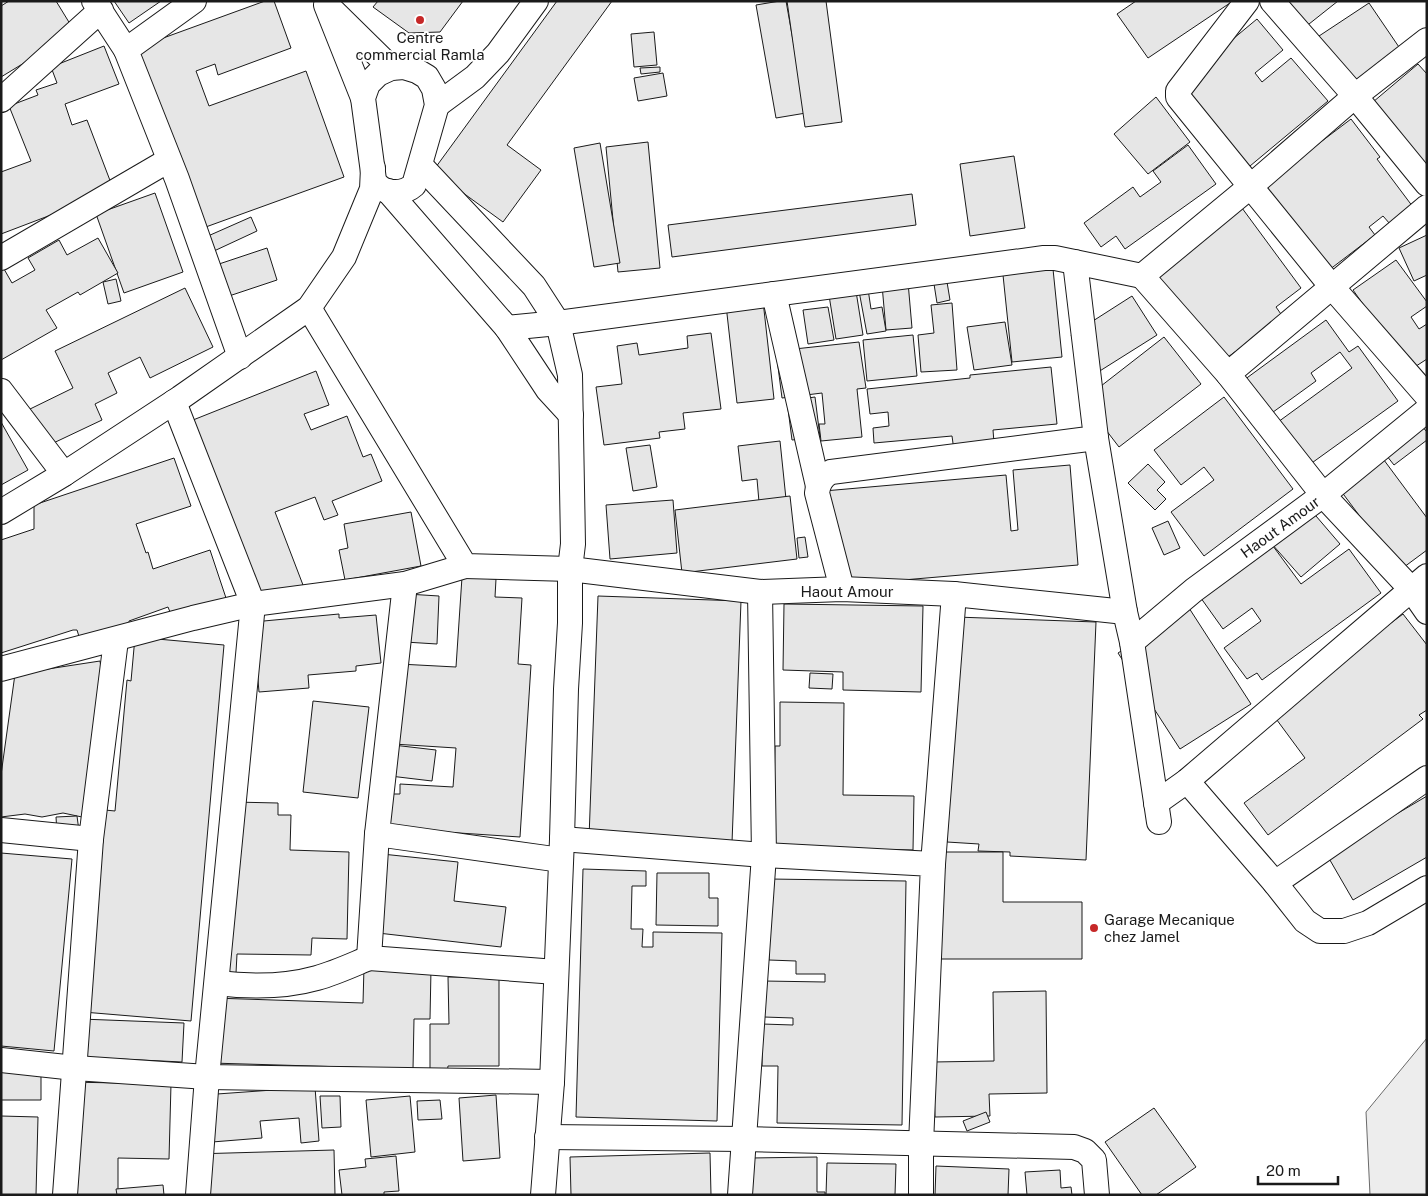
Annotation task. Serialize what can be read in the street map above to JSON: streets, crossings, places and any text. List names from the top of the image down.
{
  "streets": {
    "street": ["Haout Amour"]
  },
  "places": ["Centre commercial Ramla", "Garage Mecanique chez Jamel"],
  "scale_bar": "20 m"
}
